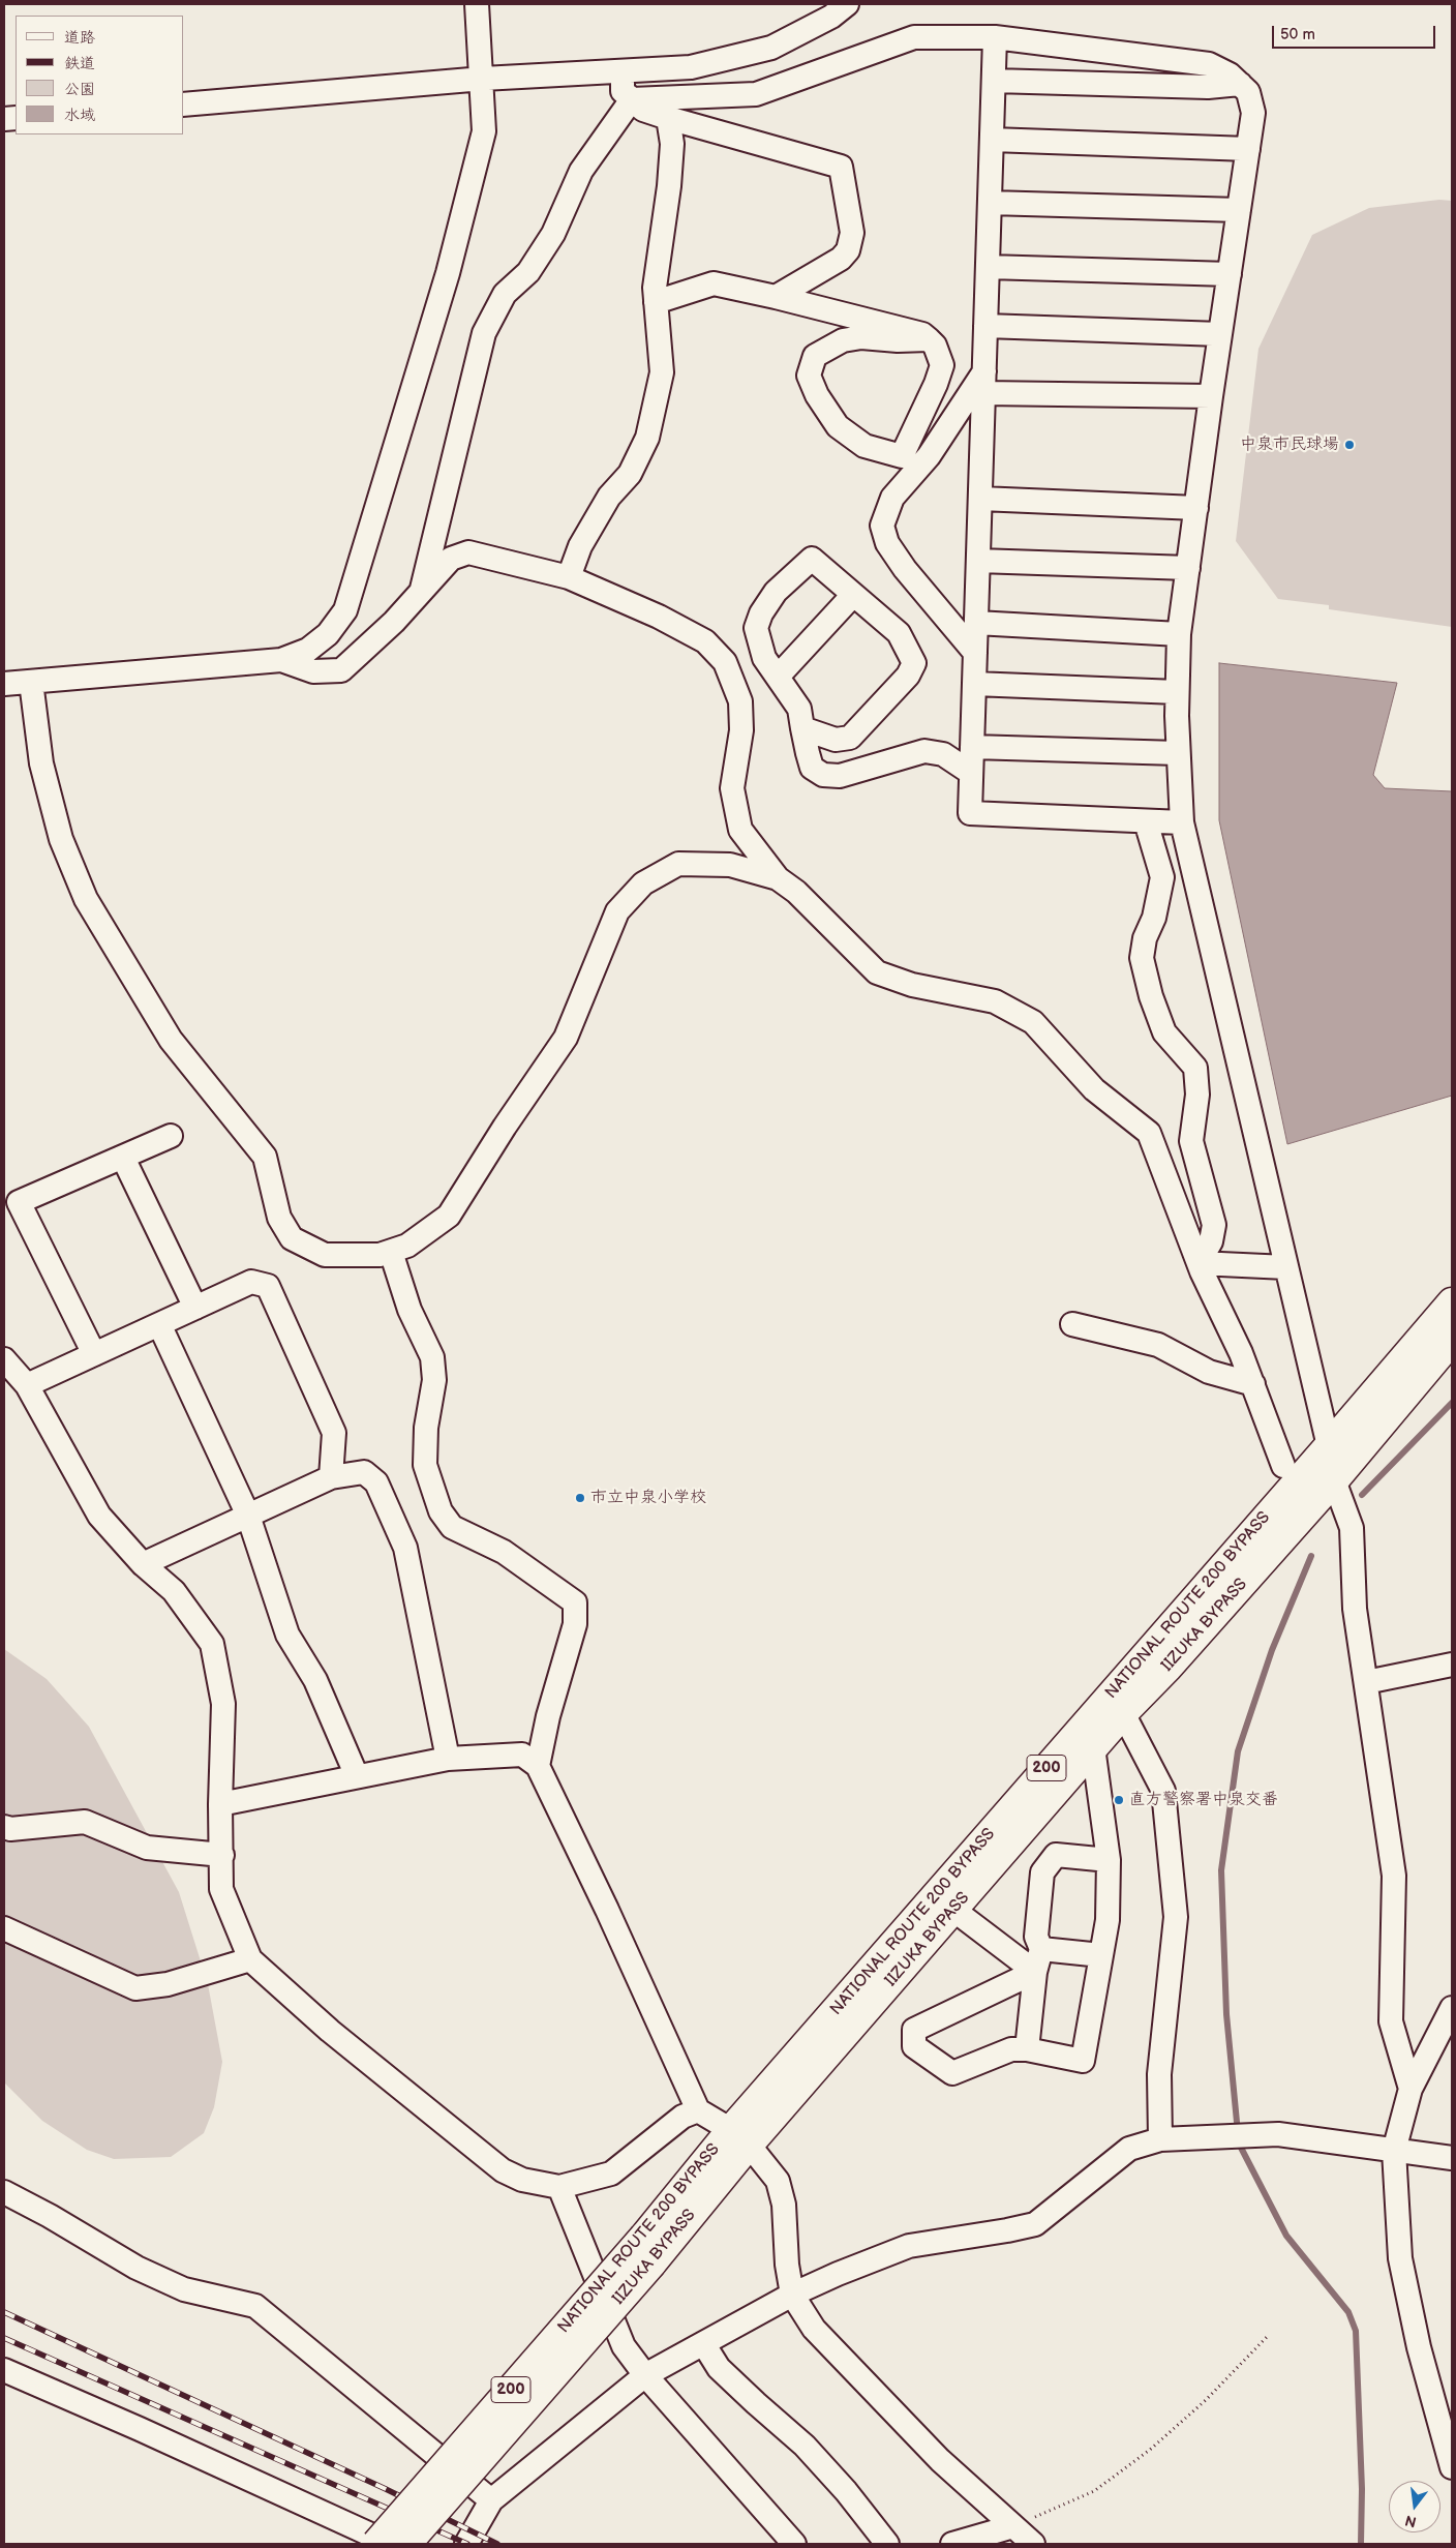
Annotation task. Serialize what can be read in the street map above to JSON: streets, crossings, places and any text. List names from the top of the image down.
{
  "streets": {
    "highway": ["NATIONAL ROUTE 200 BYPASS", "IIZUKA BYPASS", "200"]
  },
  "crossings": [
    ["NATIONAL ROUTE 200 BYPASS", "IIZUKA BYPASS"]
  ],
  "places": ["中泉市民球場", "市立中泉小学校", "直方警察署中泉交番"],
  "legend": [
    "道路",
    "鉄道",
    "公園",
    "水域"
  ],
  "scale_bar": "50 m",
  "north": "bottom"
}
